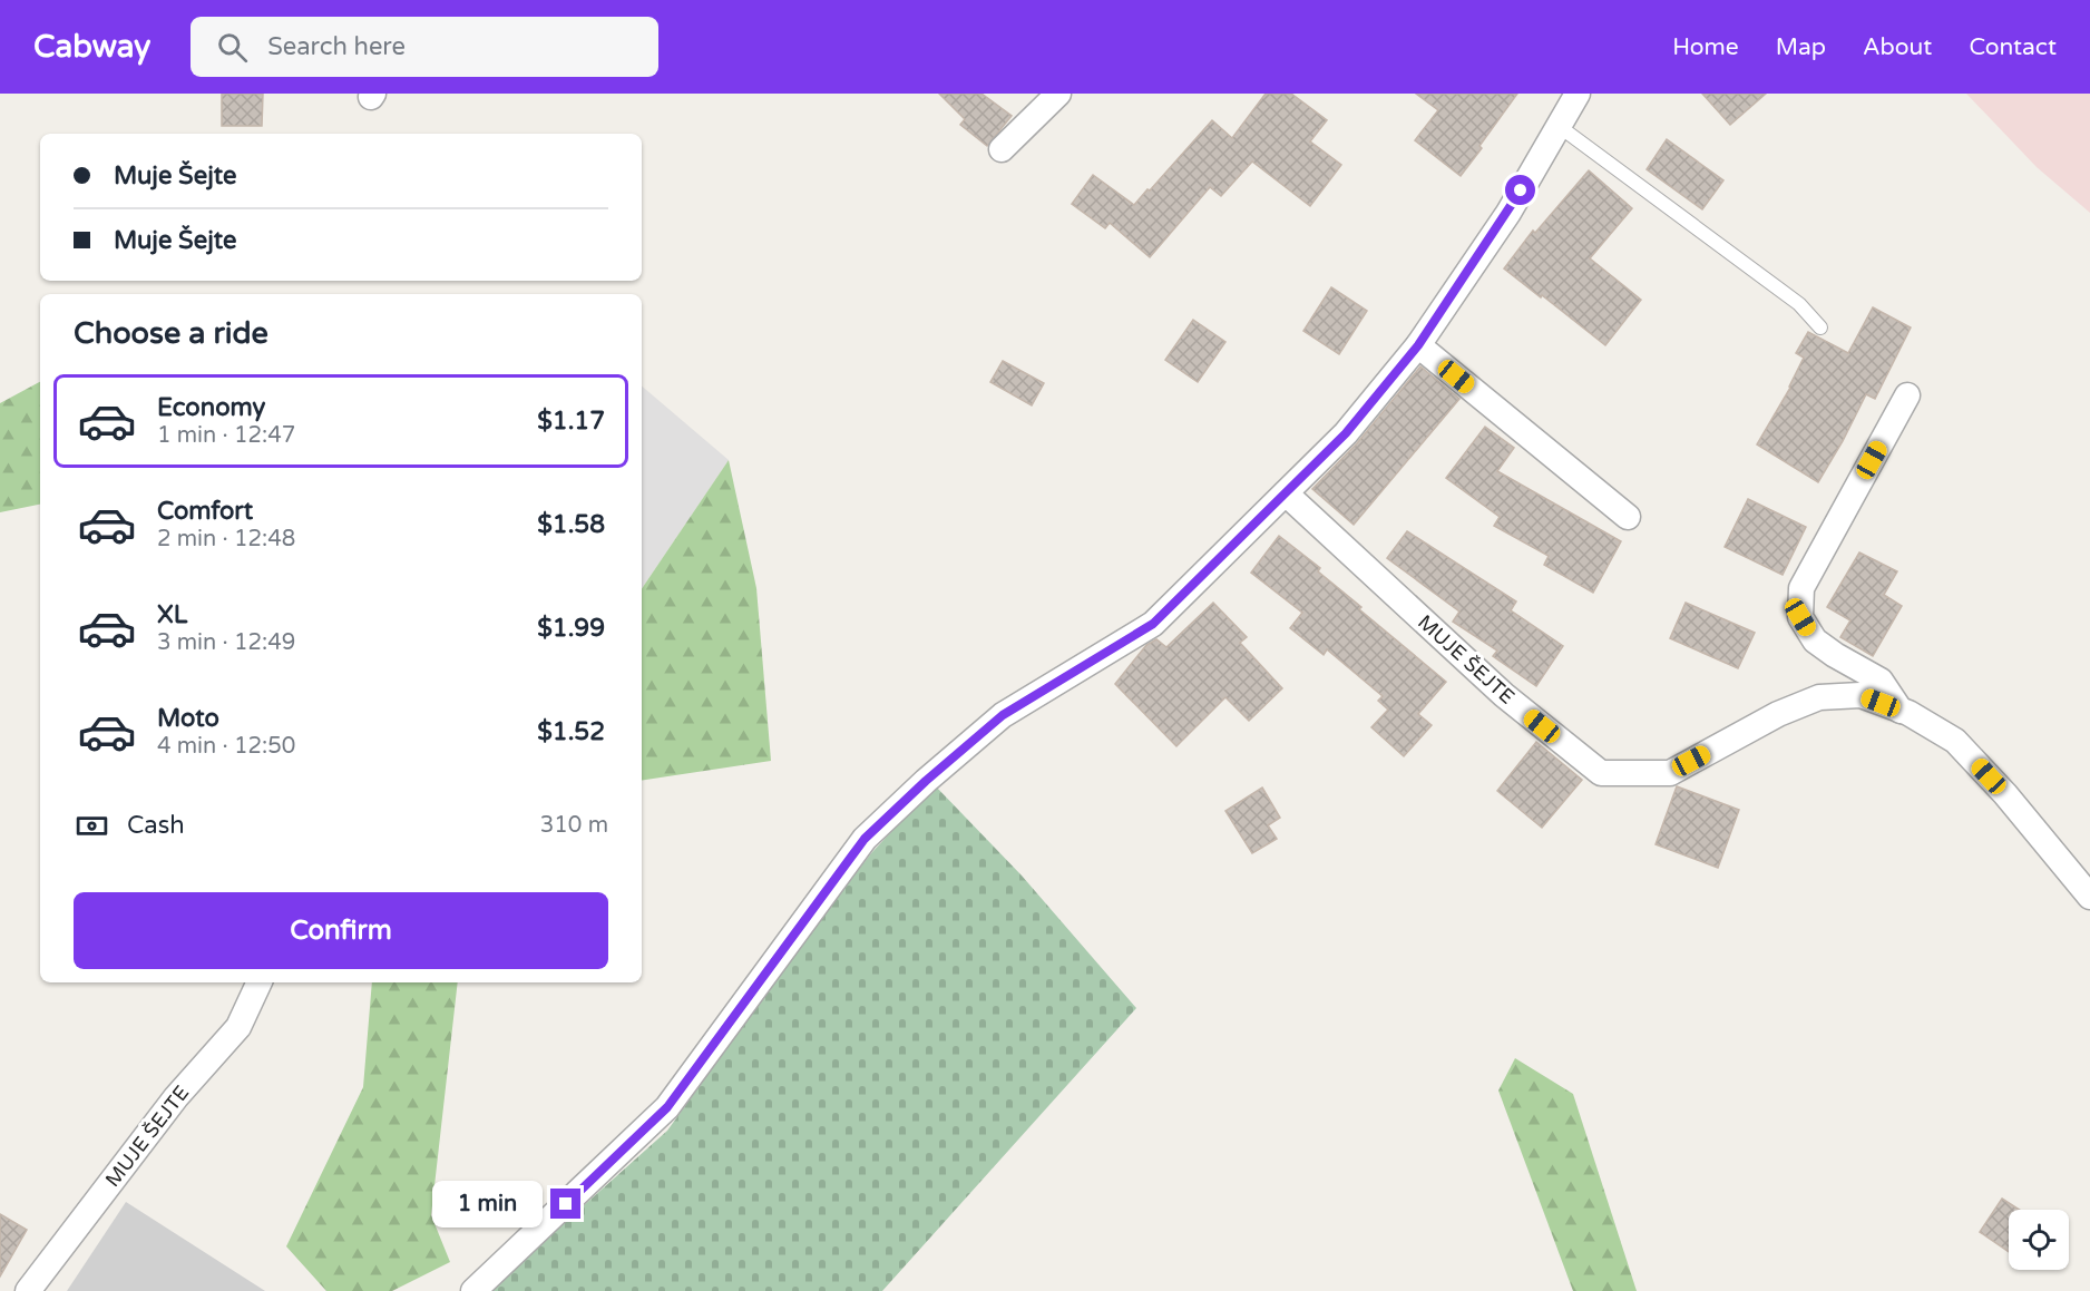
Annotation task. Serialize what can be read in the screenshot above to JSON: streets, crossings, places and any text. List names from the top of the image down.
{
  "streets": {
    "street": ["MUJE ŠEJTE"]
  },
  "page": {
    "header": "Cabway",
    "search": "Search here",
    "nav": [
      "Home",
      "Map",
      "About",
      "Contact"
    ],
    "banner": ["Muje Šejte", "Muje Šejte"],
    "heading": "Choose a ride",
    "list": [
      {
        "name": "Economy",
        "note": "1 min · 12:47",
        "value": "$1.17"
      },
      {
        "name": "Comfort",
        "note": "2 min · 12:48",
        "value": "$1.58"
      },
      {
        "name": "XL",
        "note": "3 min · 12:49",
        "value": "$1.99"
      },
      {
        "name": "Moto",
        "note": "4 min · 12:50",
        "value": "$1.52"
      }
    ],
    "pay": ["Cash", "310 m"],
    "buttons": "Confirm",
    "bubble": "1 min"
  }
}
